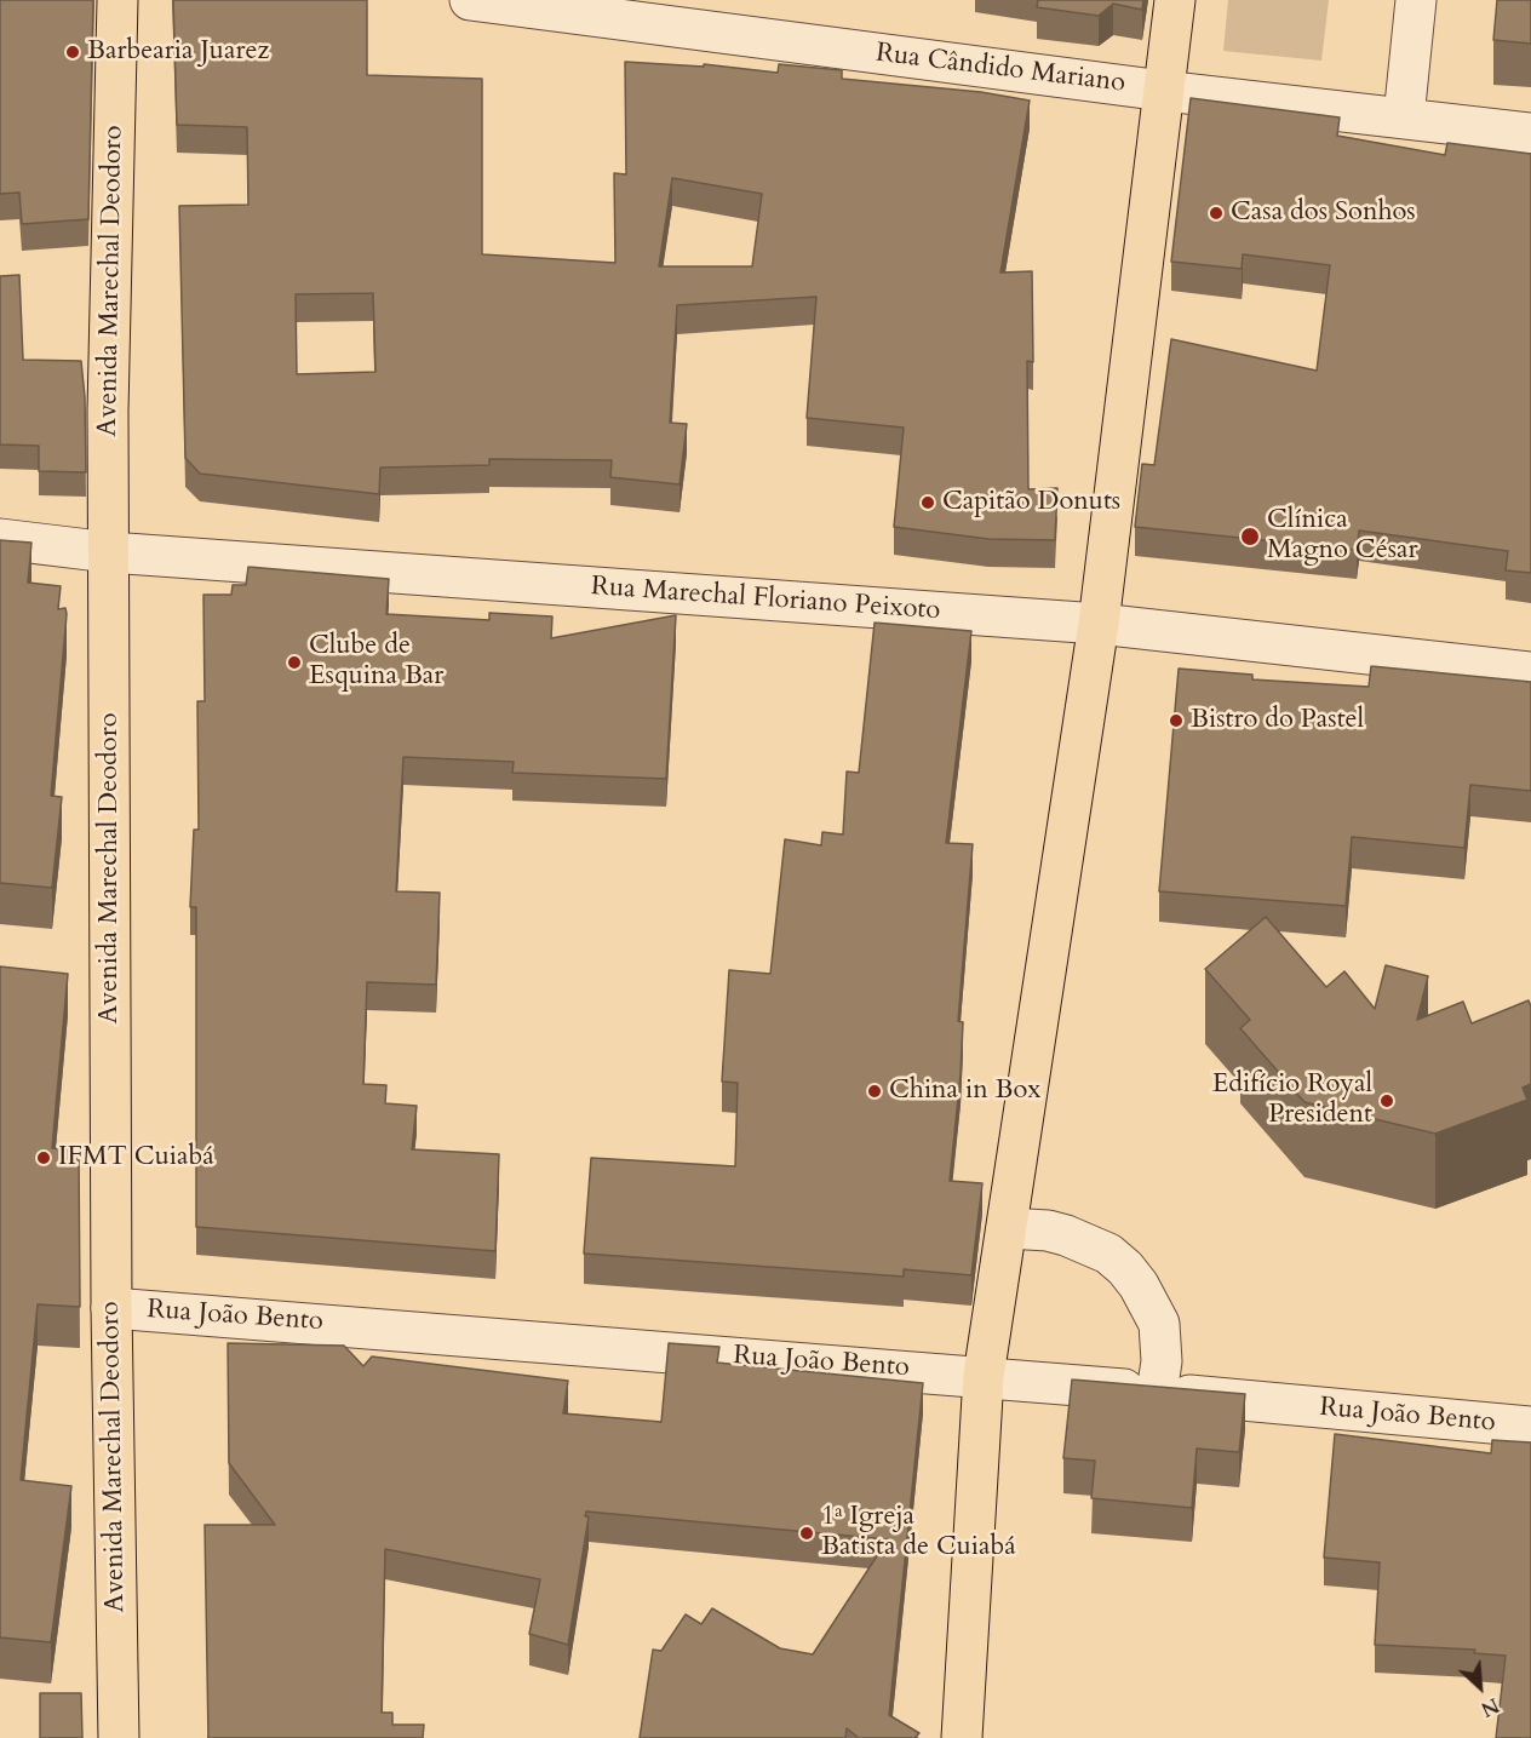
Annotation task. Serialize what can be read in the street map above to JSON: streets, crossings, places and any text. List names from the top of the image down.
{
  "streets": {
    "main road": ["Avenida Marechal Deodoro"],
    "street": ["Rua Cândido Mariano", "Rua Marechal Floriano Peixoto", "Rua João Bento"]
  },
  "crossings": [
    ["Avenida Marechal Deodoro", "Rua Marechal Floriano Peixoto"],
    ["Avenida Marechal Deodoro", "Rua João Bento"]
  ],
  "places": [
    "Barbearia Juarez",
    "Casa dos Sonhos",
    "Capitão Donuts",
    "Clínica Magno César",
    "Clube de Esquina Bar",
    "Bistro do Pastel",
    "China in Box",
    "Edifício Royal President",
    "IFMT Cuiabá",
    "1ª Igreja Batista de Cuiabá"
  ],
  "north": "bottom right"
}
